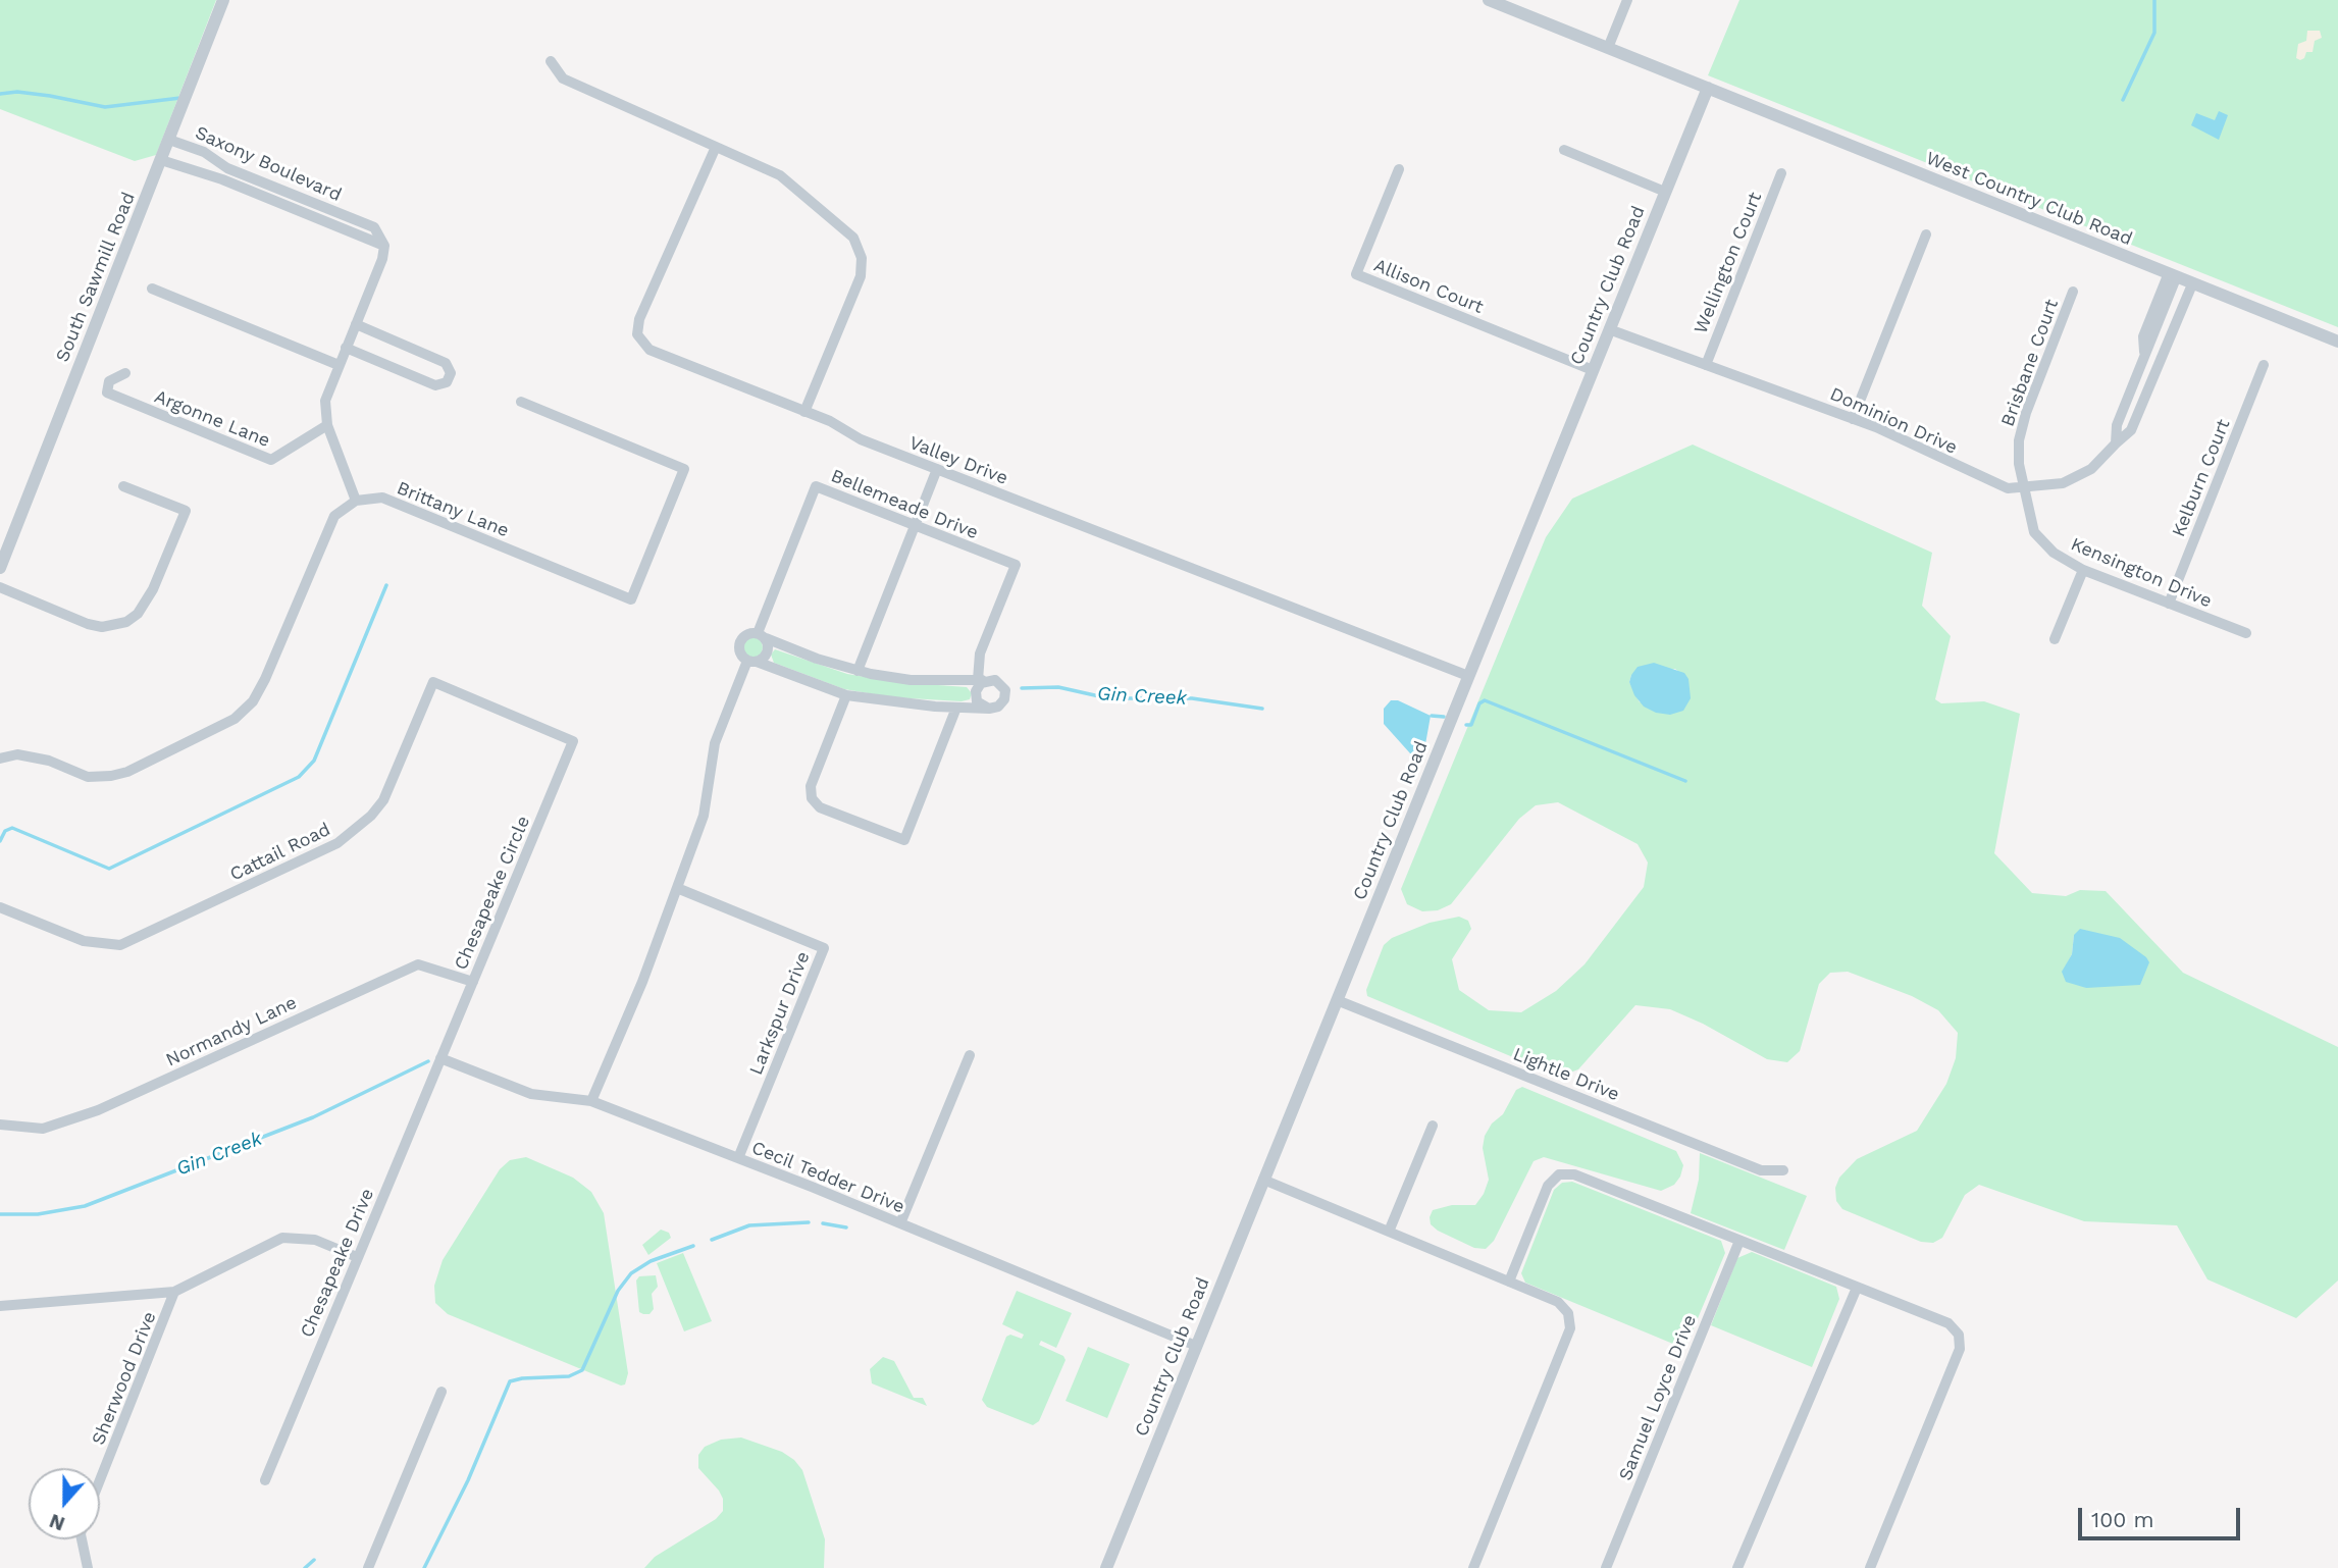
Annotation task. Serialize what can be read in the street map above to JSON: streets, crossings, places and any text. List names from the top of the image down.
{
  "streets": {
    "street": [
      "Saxony Boulevard",
      "West Country Club Road",
      "Wellington Court",
      "South Sawmill Road",
      "Country Club Road",
      "Allison Court",
      "Brisbane Court",
      "Argonne Lane",
      "Dominion Drive",
      "Valley Drive",
      "Kelburn Court",
      "Bellemeade Drive",
      "Brittany Lane",
      "Kensington Drive",
      "Cattail Road",
      "Chesapeake Circle",
      "Larkspur Drive",
      "Normandy Lane",
      "Lightle Drive",
      "Cecil Tedder Drive",
      "Chesapeake Drive",
      "Sherwood Drive",
      "Samuel Loyce Drive"
    ]
  },
  "crossings": [
    ["Saxony Boulevard", "South Sawmill Road"],
    ["West Country Club Road", "Country Club Road"],
    ["West Country Club Road", "Dominion Drive"],
    ["Wellington Court", "Dominion Drive"],
    ["Country Club Road", "Allison Court"],
    ["Country Club Road", "Dominion Drive"],
    ["Country Club Road", "Valley Drive"],
    ["Country Club Road", "Lightle Drive"],
    ["Country Club Road", "Cecil Tedder Drive"],
    ["Brisbane Court", "Dominion Drive"],
    ["Brisbane Court", "Kensington Drive"],
    ["Dominion Drive", "Kensington Drive"],
    ["Kelburn Court", "Kensington Drive"],
    ["Cattail Road", "Chesapeake Circle"],
    ["Chesapeake Circle", "Normandy Lane"],
    ["Chesapeake Circle", "Cecil Tedder Drive"],
    ["Chesapeake Circle", "Chesapeake Drive"],
    ["Larkspur Drive", "Cecil Tedder Drive"],
    ["Cecil Tedder Drive", "Chesapeake Drive"]
  ],
  "water": ["Gin Creek"],
  "scale_bar": "100 m",
  "north": "bottom"
}
